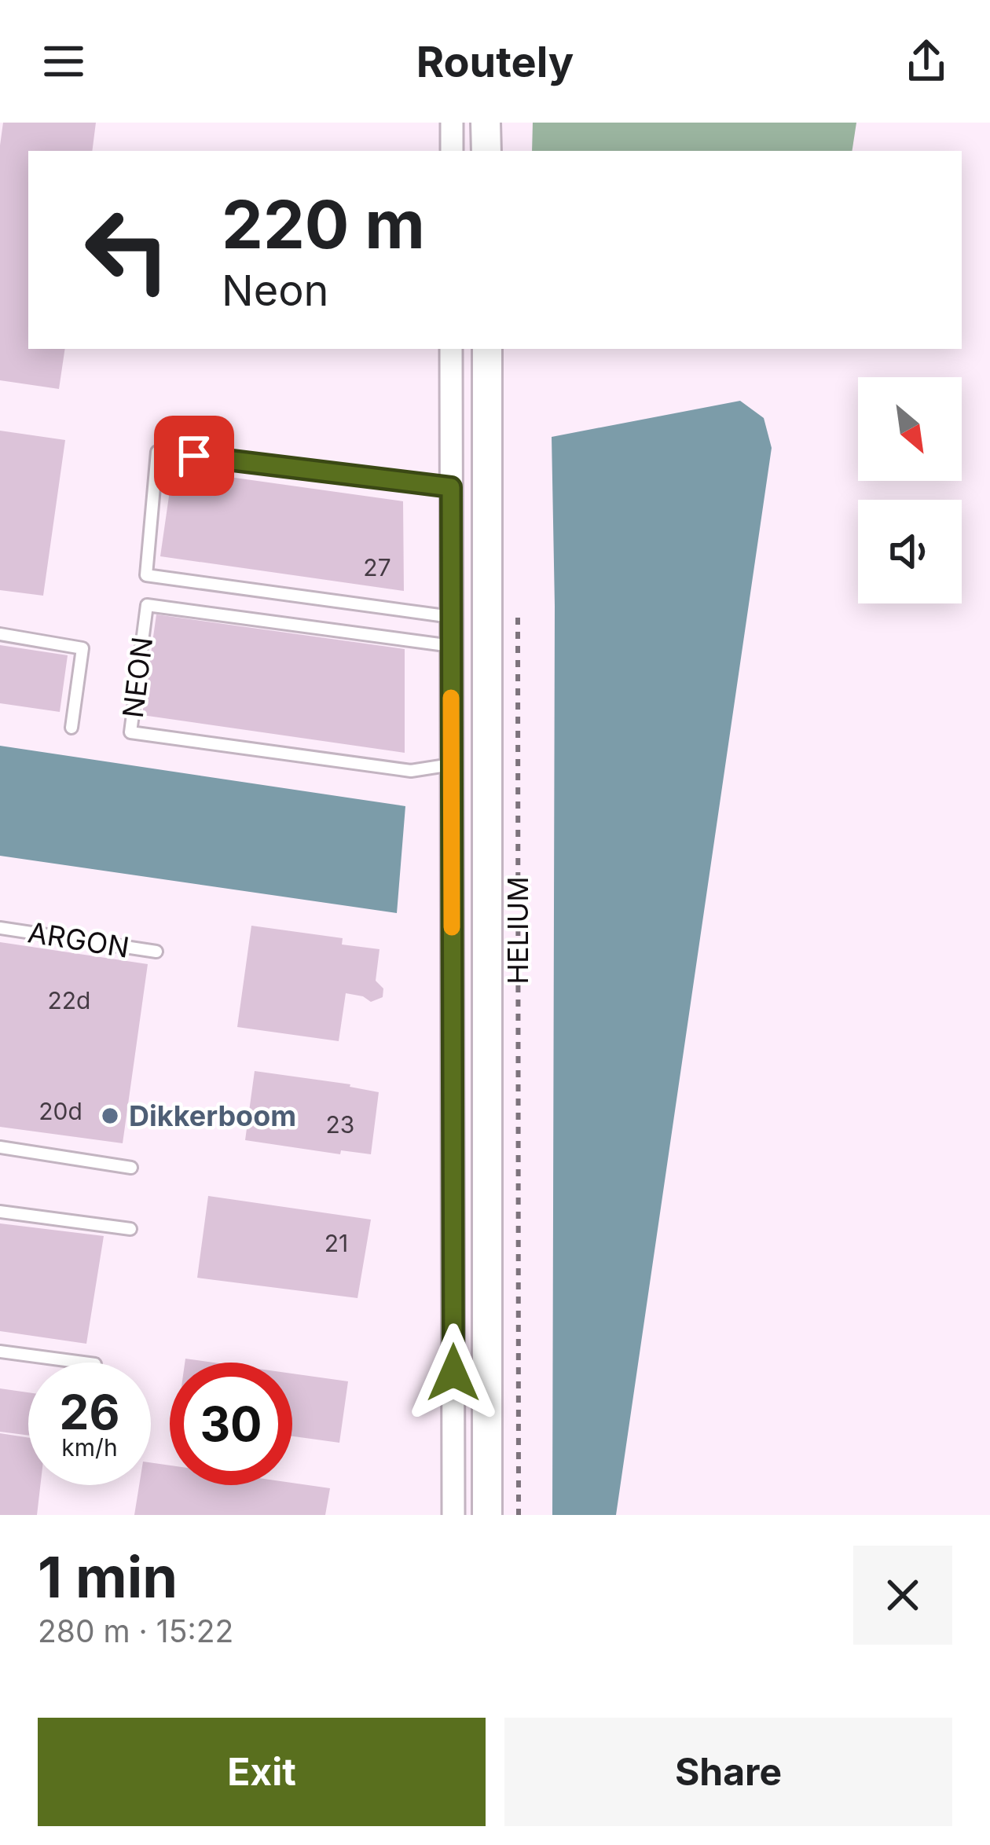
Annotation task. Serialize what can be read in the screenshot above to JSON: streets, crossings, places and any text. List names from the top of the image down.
{
  "streets": {
    "street": ["HELIUM"],
    "lane": ["NEON", "ARGON"]
  },
  "places": ["Dikkerboom"],
  "house_numbers": [
    "27",
    "22d",
    "20d",
    "23",
    "21"
  ],
  "north": "bottom right",
  "page": {
    "header": "Routely",
    "turn": ["220 m", "Neon"],
    "speed": "26 km/h",
    "limit": "30",
    "heading": ["1 min", "280 m · 15:22"],
    "buttons": ["Exit", "Share"]
  }
}
